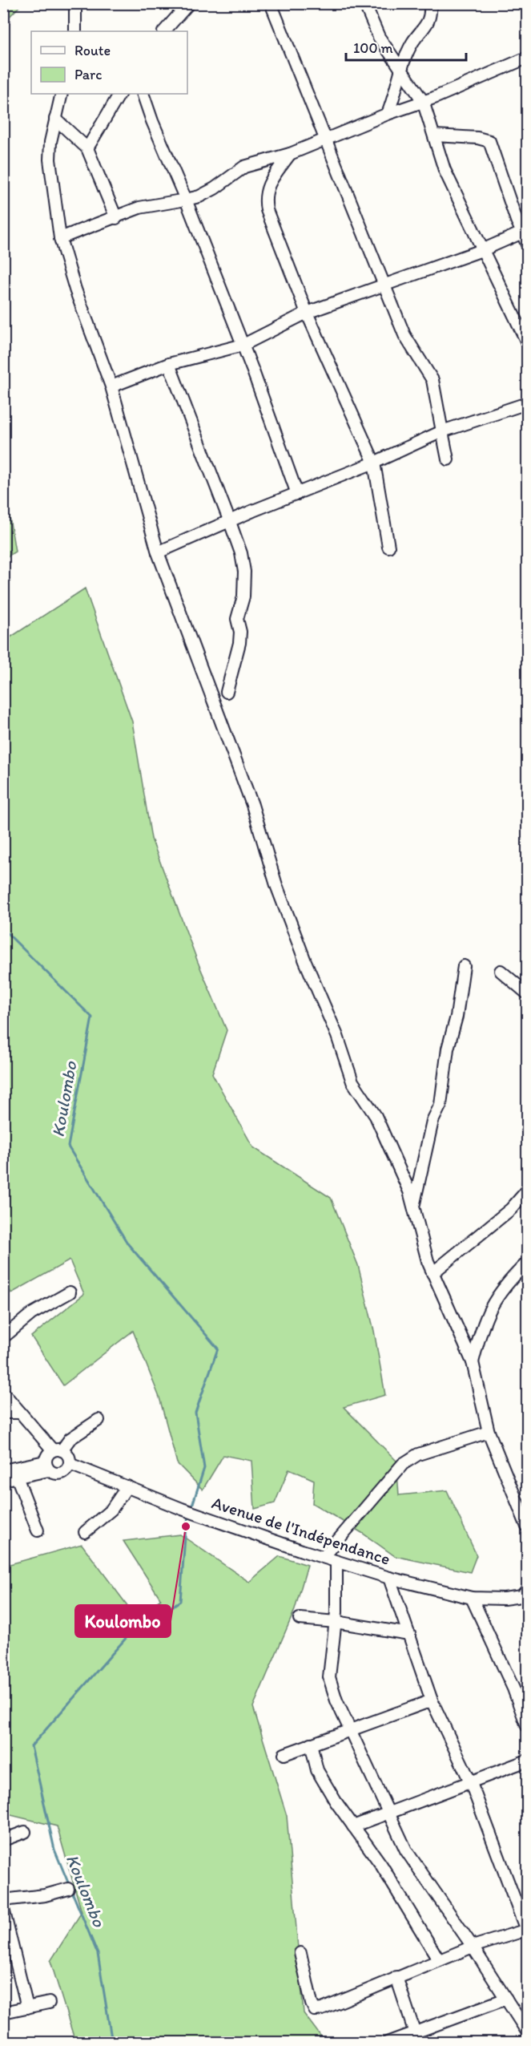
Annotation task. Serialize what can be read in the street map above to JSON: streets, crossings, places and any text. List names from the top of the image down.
{
  "streets": {
    "street": ["Avenue de l'Indépendance"]
  },
  "water": ["Koulombo"],
  "places": ["Koulombo"],
  "legend": ["Route", "Parc"],
  "scale_bar": "100 m"
}
